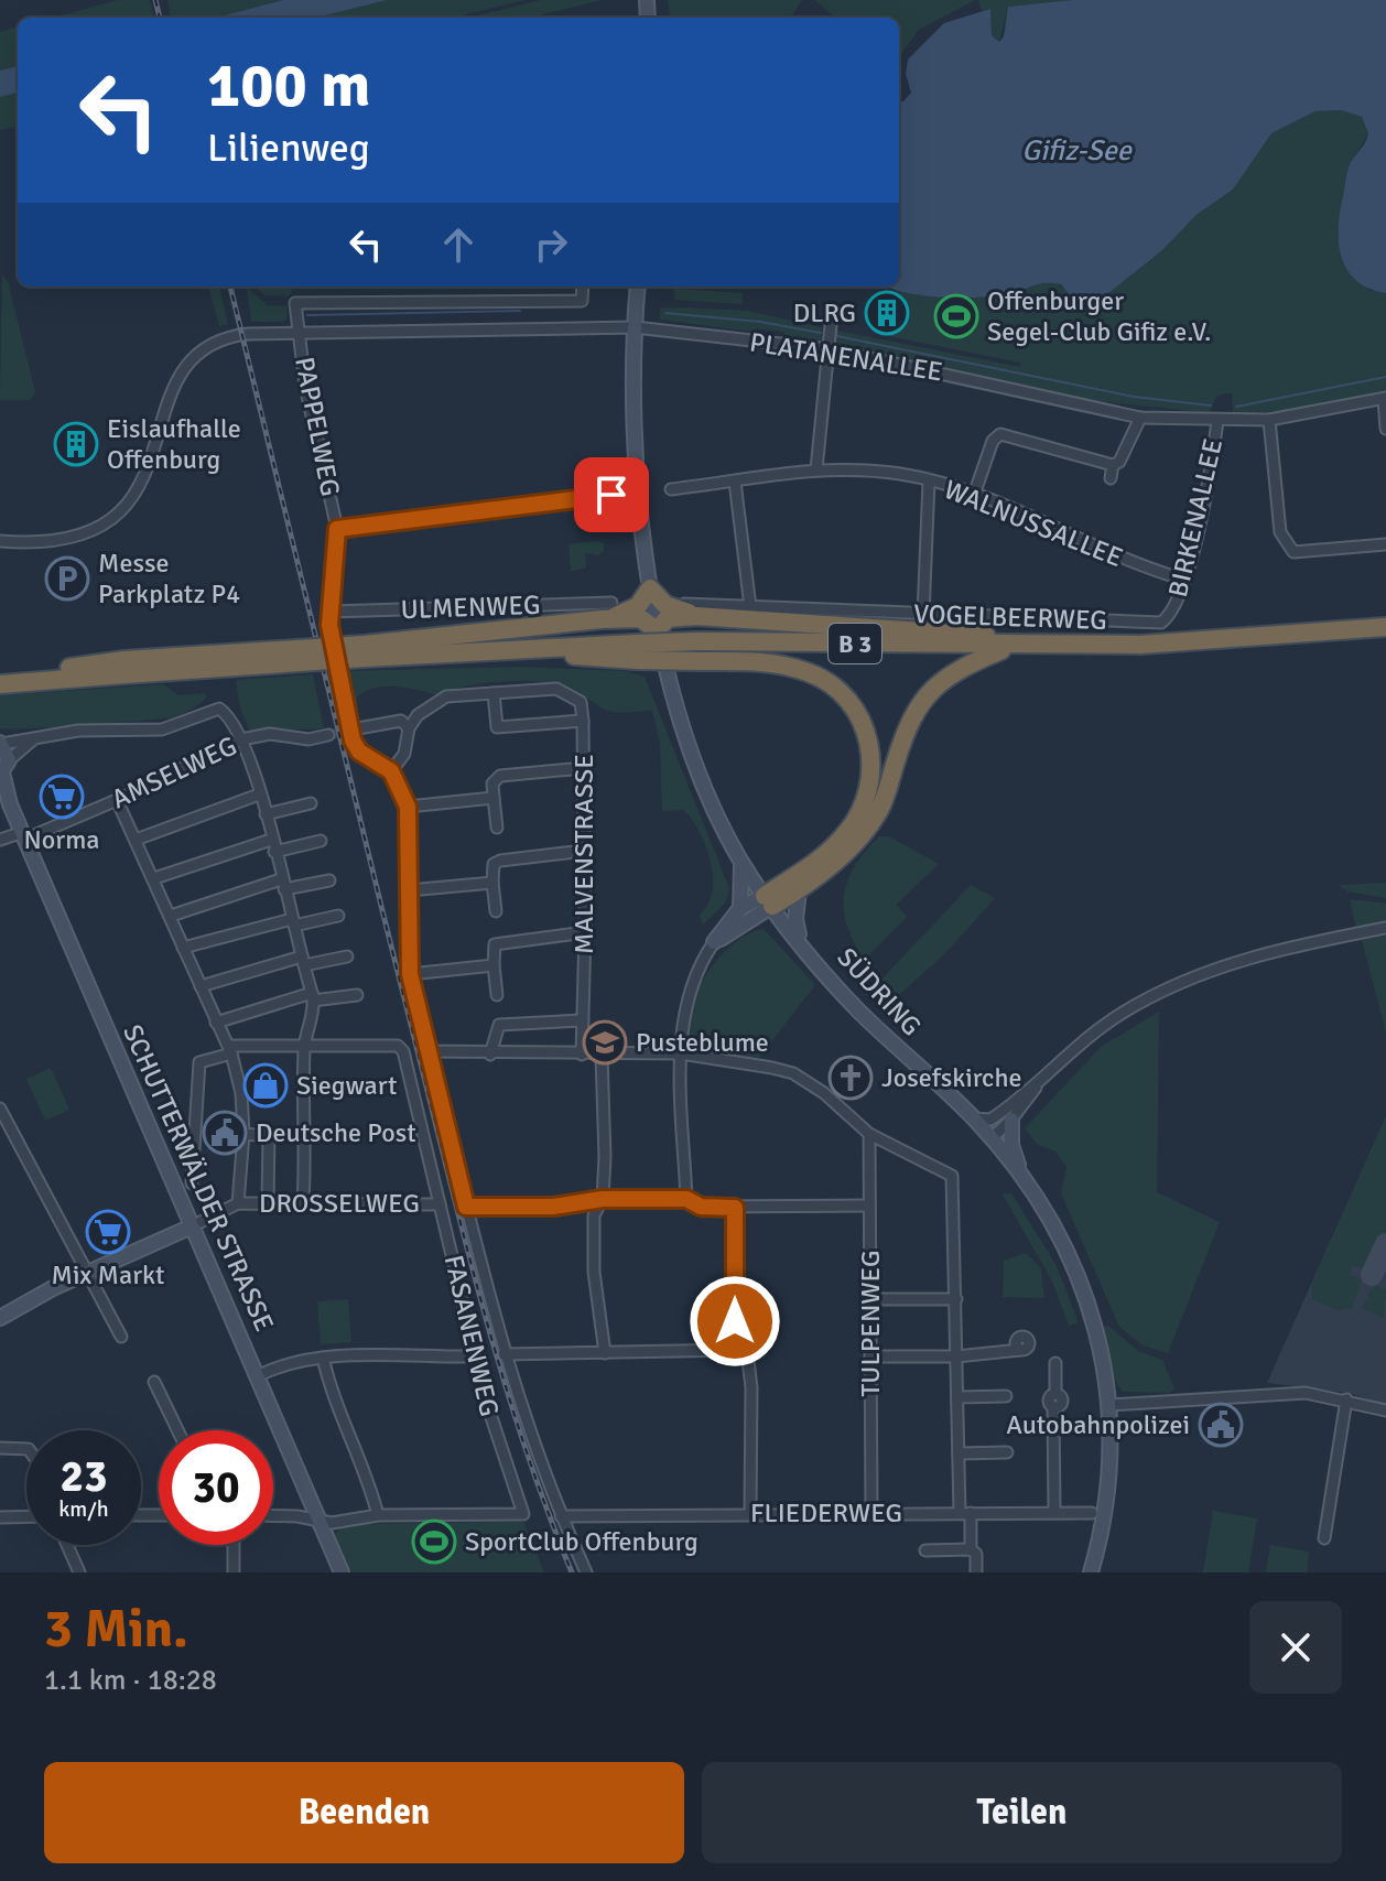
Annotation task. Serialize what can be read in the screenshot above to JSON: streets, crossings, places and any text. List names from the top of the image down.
{
  "streets": {
    "highway": ["B 3"],
    "street": [
      "PLATANENALLEE",
      "PAPPELWEG",
      "BIRKENALLEE",
      "WALNUSSALLEE",
      "ULMENWEG",
      "VOGELBEERWEG",
      "AMSELWEG",
      "MALVENSTRASSE",
      "SÜDRING",
      "SCHUTTERWÄLDER STRASSE",
      "DROSSELWEG",
      "TULPENWEG",
      "FASANENWEG",
      "FLIEDERWEG"
    ]
  },
  "crossings": [
    ["PLATANENALLEE", "PAPPELWEG"],
    ["PLATANENALLEE", "BIRKENALLEE"],
    ["PLATANENALLEE", "SÜDRING"],
    ["PAPPELWEG", "ULMENWEG"],
    ["BIRKENALLEE", "WALNUSSALLEE"],
    ["BIRKENALLEE", "VOGELBEERWEG"],
    ["AMSELWEG", "SCHUTTERWÄLDER STRASSE"],
    ["SCHUTTERWÄLDER STRASSE", "DROSSELWEG"],
    ["DROSSELWEG", "FASANENWEG"],
    ["TULPENWEG", "FLIEDERWEG"]
  ],
  "water": ["Gifiz-See"],
  "places": {
    "building": ["DLRG", "Eislaufhalle Offenburg"],
    "sports": ["Offenburger Segel-Club Gifiz e.V.", "SportClub Offenburg"],
    "parking": ["Messe Parkplatz P4"],
    "supermarket": ["Norma", "Mix Markt"],
    "school or university": ["Pusteblume"],
    "church": ["Josefskirche"],
    "shop": ["Siegwart"],
    "public building": ["Deutsche Post", "Autobahnpolizei"]
  },
  "page": {
    "turn": ["100 m", "Lilienweg"],
    "speed": "23 km/h",
    "limit": "30",
    "heading": ["3 Min.", "1.1 km · 18:28"],
    "buttons": ["Beenden", "Teilen"]
  }
}
